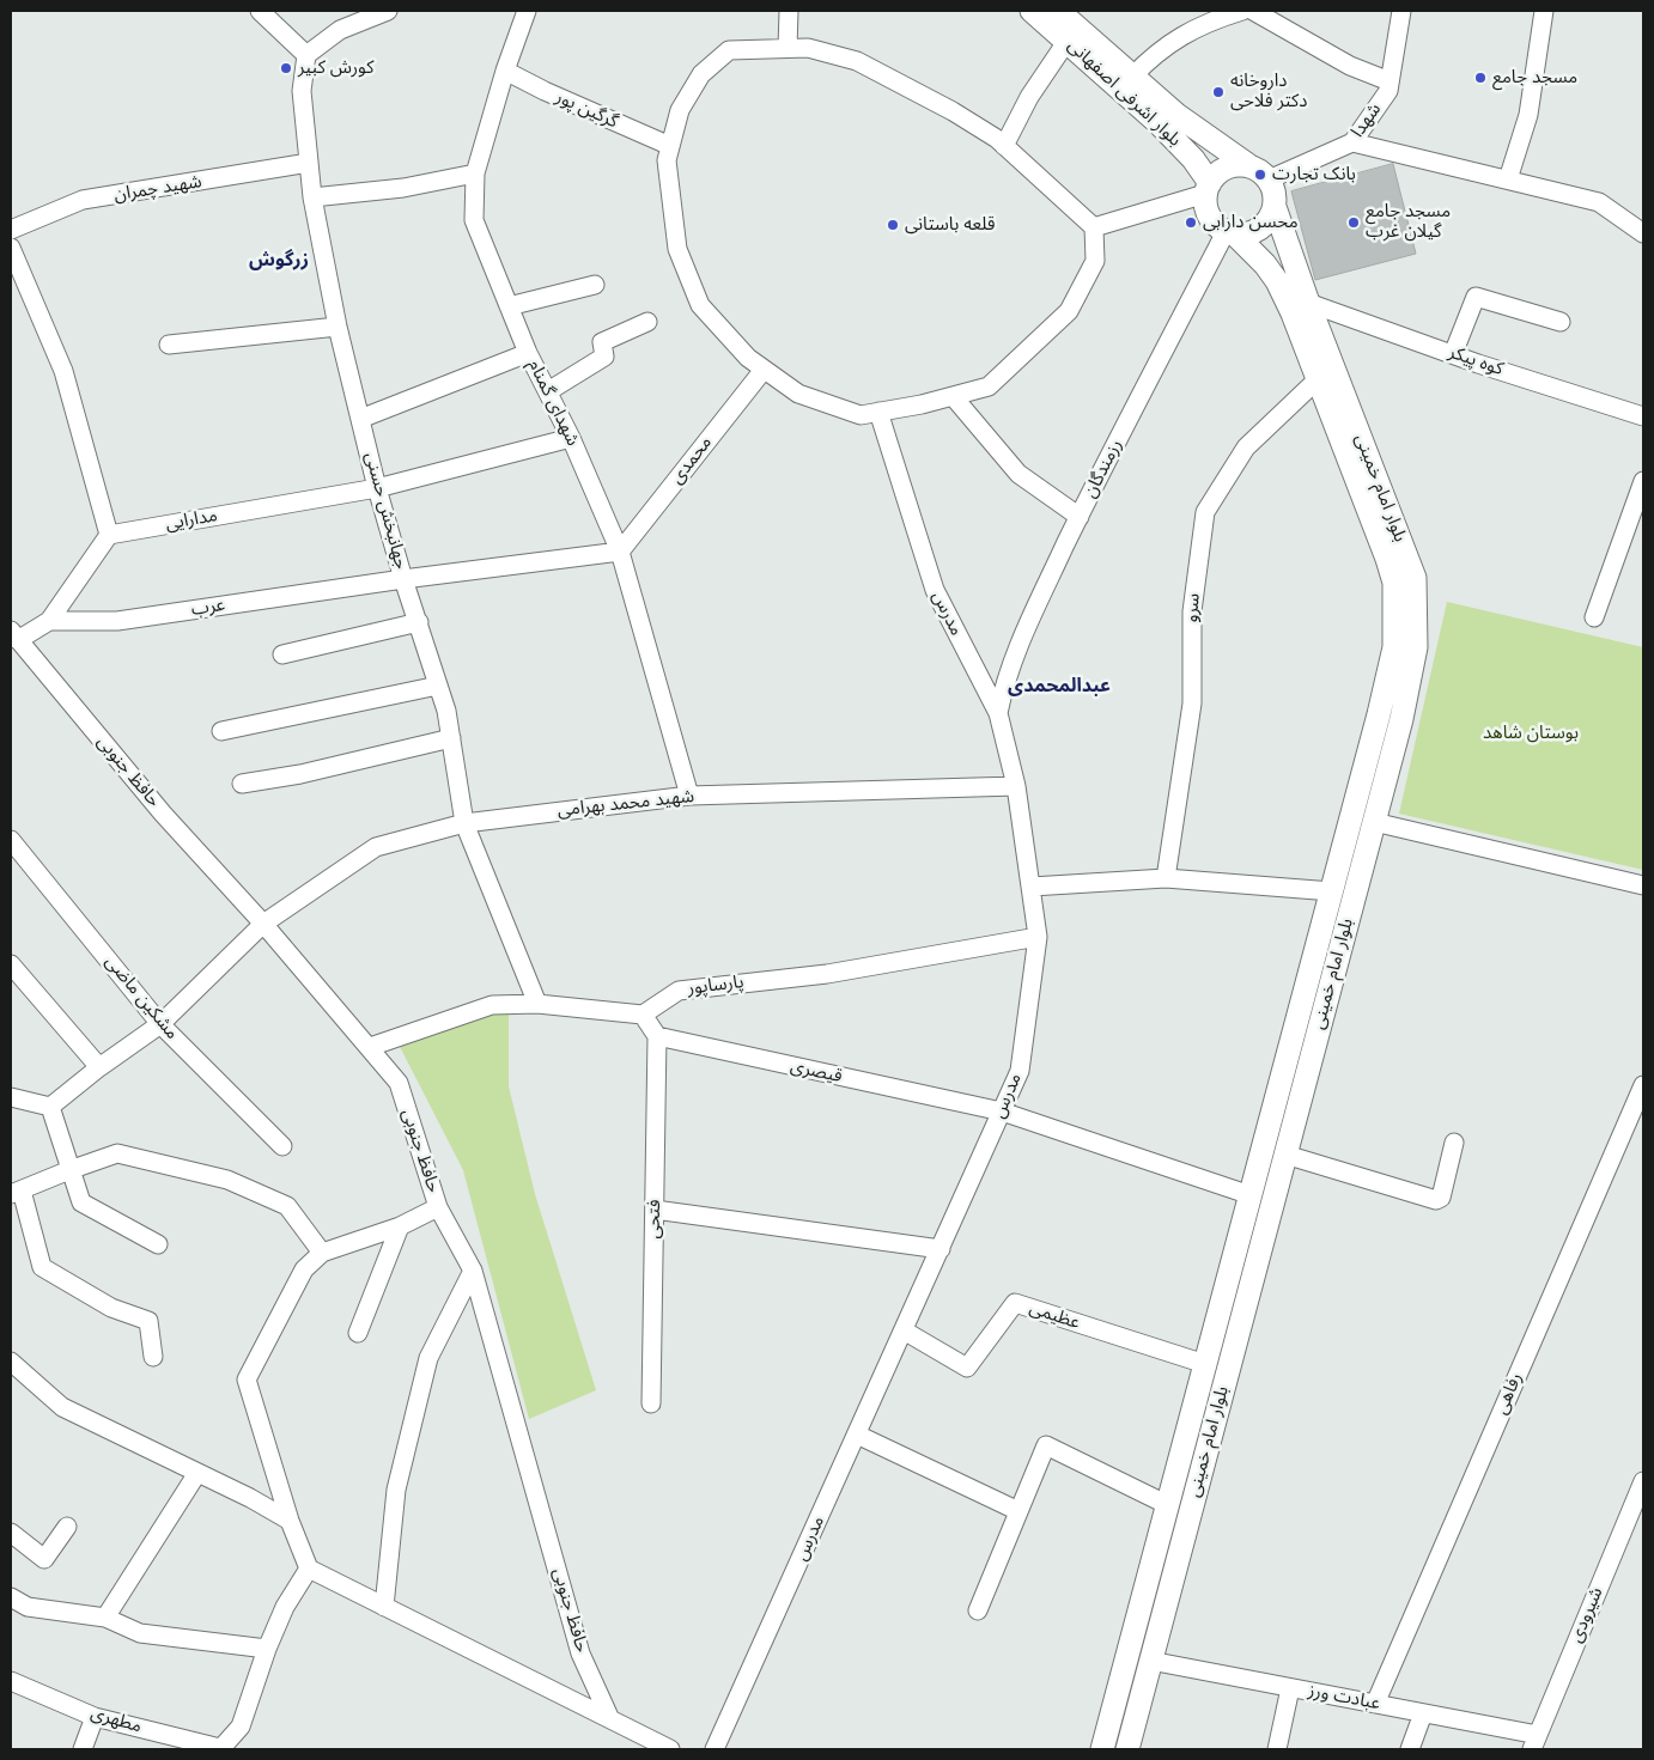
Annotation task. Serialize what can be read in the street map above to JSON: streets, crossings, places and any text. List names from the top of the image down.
{
  "streets": {
    "main road": ["بلوار اشرفی اصفهانی", "بلوار امام خمینی"],
    "street": [
      "گرگین پور",
      "شهدا",
      "شهید چمران",
      "کوه پیکر",
      "شهدای گمنام",
      "محمدی",
      "رزمندگان",
      "جهانبخش حسنی",
      "مدارایی",
      "عرب",
      "سرو",
      "مدرس",
      "حافظ جنوبی",
      "شهید محمد بهرامی",
      "پارساپور",
      "مشکین ماضی",
      "قیصری",
      "فتحی",
      "عظیمی",
      "رفاهی",
      "شیرودی",
      "عبادت ورز",
      "مطهری"
    ]
  },
  "crossings": [
    ["بلوار اشرفی اصفهانی", "شهدا"],
    ["بلوار اشرفی اصفهانی", "رزمندگان"],
    ["بلوار اشرفی اصفهانی", "بلوار امام خمینی"],
    ["گرگین پور", "شهدای گمنام"],
    ["شهدا", "رزمندگان"],
    ["شهدا", "بلوار امام خمینی"],
    ["کوه پیکر", "بلوار امام خمینی"],
    ["شهدای گمنام", "محمدی"],
    ["شهدای گمنام", "مدارایی"],
    ["شهدای گمنام", "عرب"],
    ["شهدای گمنام", "شهید محمد بهرامی"],
    ["محمدی", "عرب"],
    ["رزمندگان", "بلوار امام خمینی"],
    ["رزمندگان", "مدرس"],
    ["بلوار امام خمینی", "سرو"],
    ["بلوار امام خمینی", "قیصری"],
    ["بلوار امام خمینی", "عظیمی"],
    ["بلوار امام خمینی", "عبادت ورز"],
    ["جهانبخش حسنی", "مدارایی"],
    ["جهانبخش حسنی", "عرب"],
    ["جهانبخش حسنی", "شهید محمد بهرامی"],
    ["مدرس", "شهید محمد بهرامی"],
    ["مدرس", "پارساپور"],
    ["مدرس", "قیصری"],
    ["مدرس", "عظیمی"],
    ["حافظ جنوبی", "شهید محمد بهرامی"],
    ["شهید محمد بهرامی", "مشکین ماضی"],
    ["قیصری", "فتحی"],
    ["رفاهی", "عبادت ورز"],
    ["شیرودی", "عبادت ورز"]
  ],
  "districts": ["زرگوش", "عبدالمحمدی"],
  "parks": ["بوستان شاهد"],
  "places": [
    "کورش کبیر",
    "مسجد جامع",
    "داروخانه دکتر فلاحی",
    "بانک تجارت",
    "محسن دارابی",
    "مسجد جامع گیلان غرب",
    "قلعه باستانی"
  ]
}
